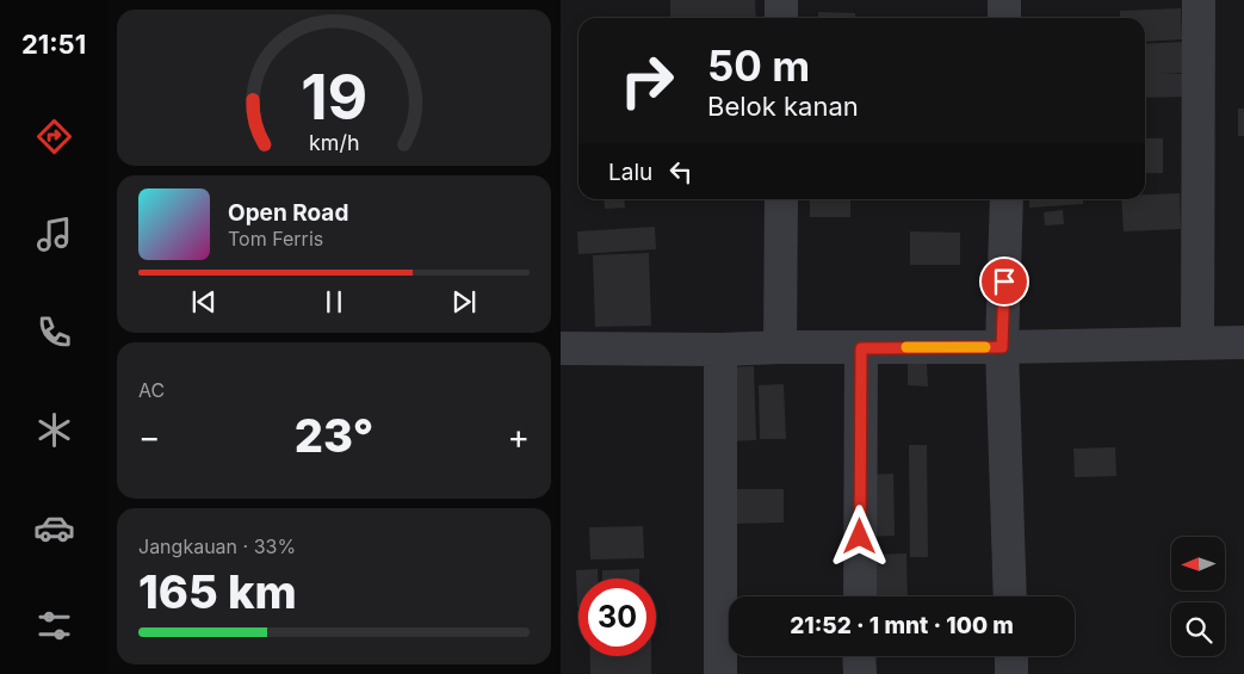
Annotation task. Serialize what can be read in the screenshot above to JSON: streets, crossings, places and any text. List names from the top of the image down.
{
  "north": "left",
  "page": {
    "tabs": "21:51",
    "turn": ["50 m", "Belok kanan"],
    "then": "Lalu",
    "song": ["Open Road", "Tom Ferris"],
    "tile": [
      "AC",
      ["Jangkauan · 33%", "165 km"]
    ],
    "heat": ["−", "23°", "+"],
    "limit": "30",
    "trip": "21:52 · 1 mnt · 100 m",
    "gauge": ["19", "km/h"]
  }
}
